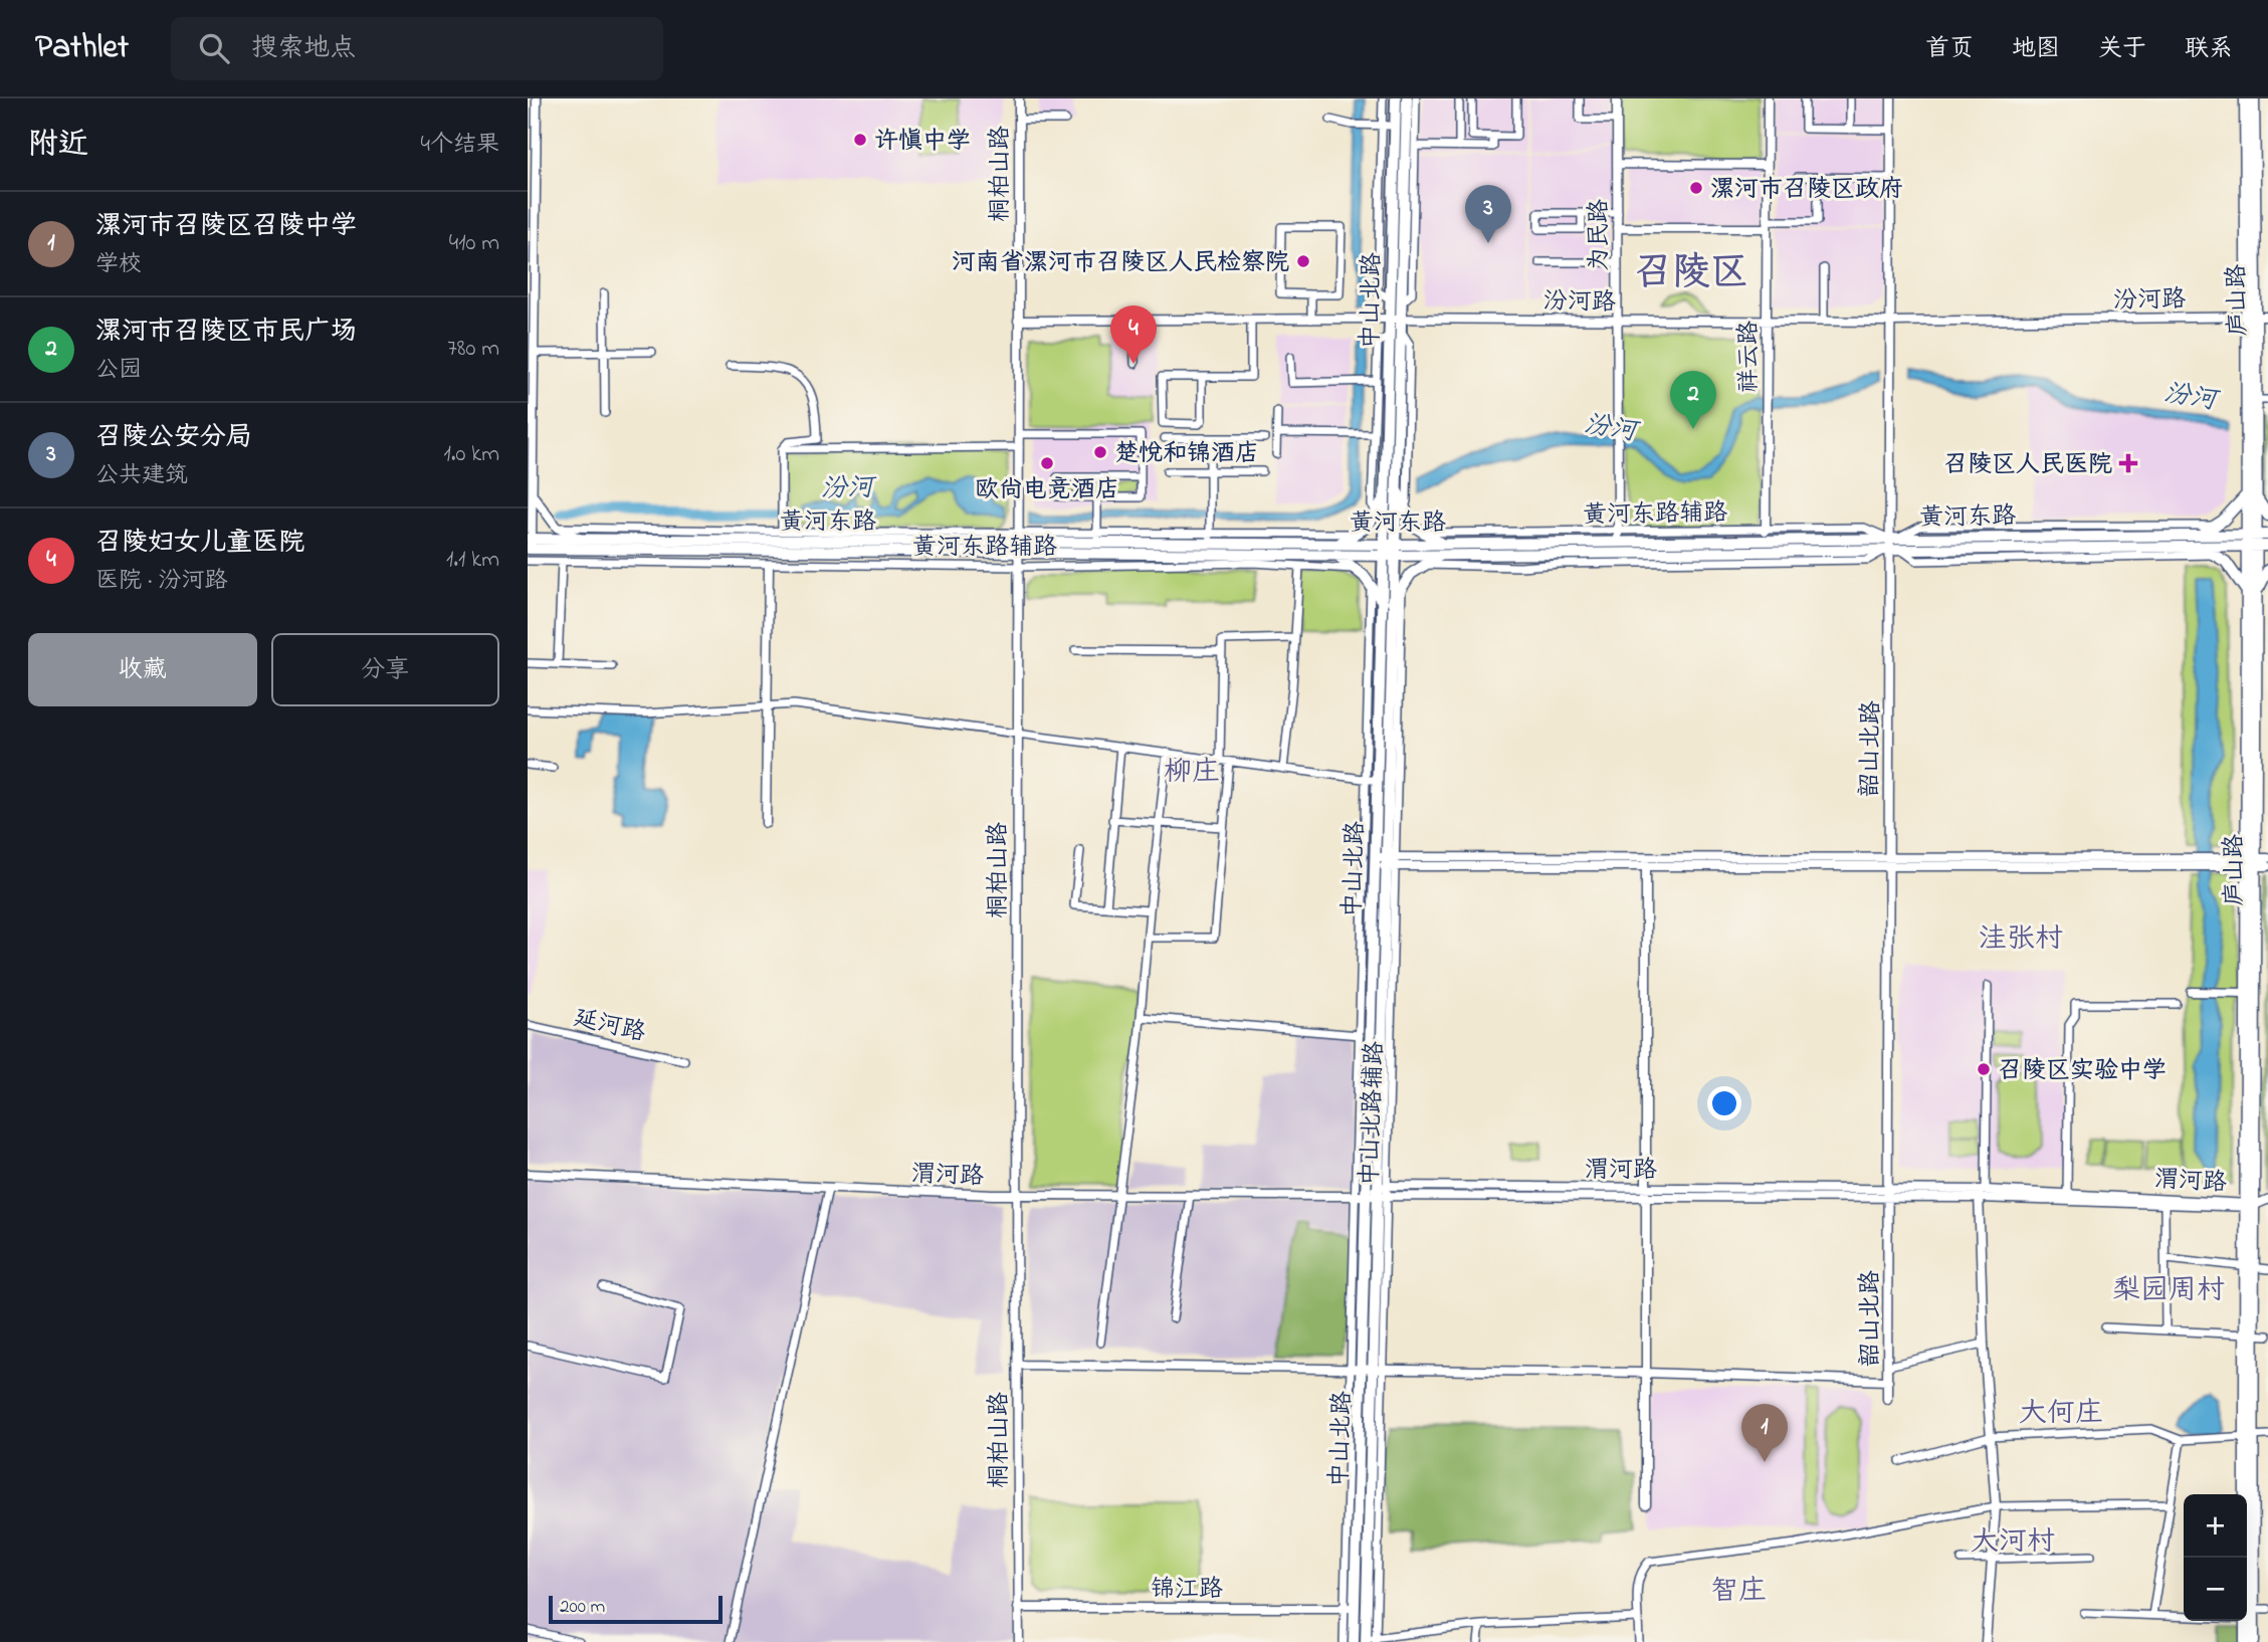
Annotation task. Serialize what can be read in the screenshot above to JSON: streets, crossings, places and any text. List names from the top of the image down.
{
  "streets": {
    "main road": ["中山北路", "庐山路", "黄河东路"],
    "street": [
      "桐柏山路",
      "为民路",
      "汾河路",
      "祥云路",
      "黄河东路辅路",
      "韶山北路",
      "延河路",
      "中山北路辅路",
      "渭河路",
      "锦江路"
    ]
  },
  "crossings": [
    ["桐柏山路", "汾河路"],
    ["桐柏山路", "黄河东路辅路"],
    ["桐柏山路", "黄河东路"],
    ["桐柏山路", "渭河路"],
    ["桐柏山路", "锦江路"],
    ["为民路", "汾河路"],
    ["为民路", "黄河东路辅路"],
    ["为民路", "黄河东路"],
    ["汾河路", "中山北路"],
    ["汾河路", "庐山路"],
    ["汾河路", "祥云路"],
    ["汾河路", "韶山北路"],
    ["中山北路", "黄河东路"],
    ["中山北路", "中山北路辅路"],
    ["中山北路", "渭河路"],
    ["中山北路", "锦江路"],
    ["庐山路", "黄河东路"],
    ["庐山路", "渭河路"],
    ["祥云路", "黄河东路辅路"],
    ["黄河东路辅路", "黄河东路"],
    ["黄河东路辅路", "韶山北路"],
    ["黄河东路", "韶山北路"],
    ["韶山北路", "渭河路"],
    ["中山北路辅路", "渭河路"],
    ["中山北路辅路", "锦江路"]
  ],
  "districts": [
    "召陵区",
    "柳庄",
    "洼张村",
    "梨园周村",
    "大何庄",
    "大河村",
    "智庄"
  ],
  "water": ["汾河"],
  "places": {
    "other": [
      "许慎中学",
      "漯河市召陵区政府",
      "河南省漯河市召陵区人民检察院",
      "楚悦和锦酒店",
      "欧尚电竞酒店",
      "召陵区实验中学"
    ],
    "health": ["召陵区人民医院"]
  },
  "scale_bar": "200 m",
  "page": {
    "header": "Pathlet",
    "search": "搜索地点",
    "nav": [
      "首页",
      "地图",
      "关于",
      "联系"
    ],
    "heading": ["附近", "4个结果"],
    "pins": [
      "3",
      "4",
      "2",
      "1"
    ],
    "list": [
      {
        "mark": "1",
        "name": "漯河市召陵区召陵中学",
        "note": "学校",
        "value": "410 m"
      },
      {
        "mark": "2",
        "name": "漯河市召陵区市民广场",
        "note": "公园",
        "value": "780 m"
      },
      {
        "mark": "3",
        "name": "召陵公安分局",
        "note": "公共建筑",
        "value": "1.0 km"
      },
      {
        "mark": "4",
        "name": "召陵妇女儿童医院",
        "note": "医院 · 汾河路",
        "value": "1.1 km"
      }
    ],
    "buttons": ["收藏", "分享"],
    "map_buttons": ["+", "−"],
    "scale": "200 m"
  }
}
